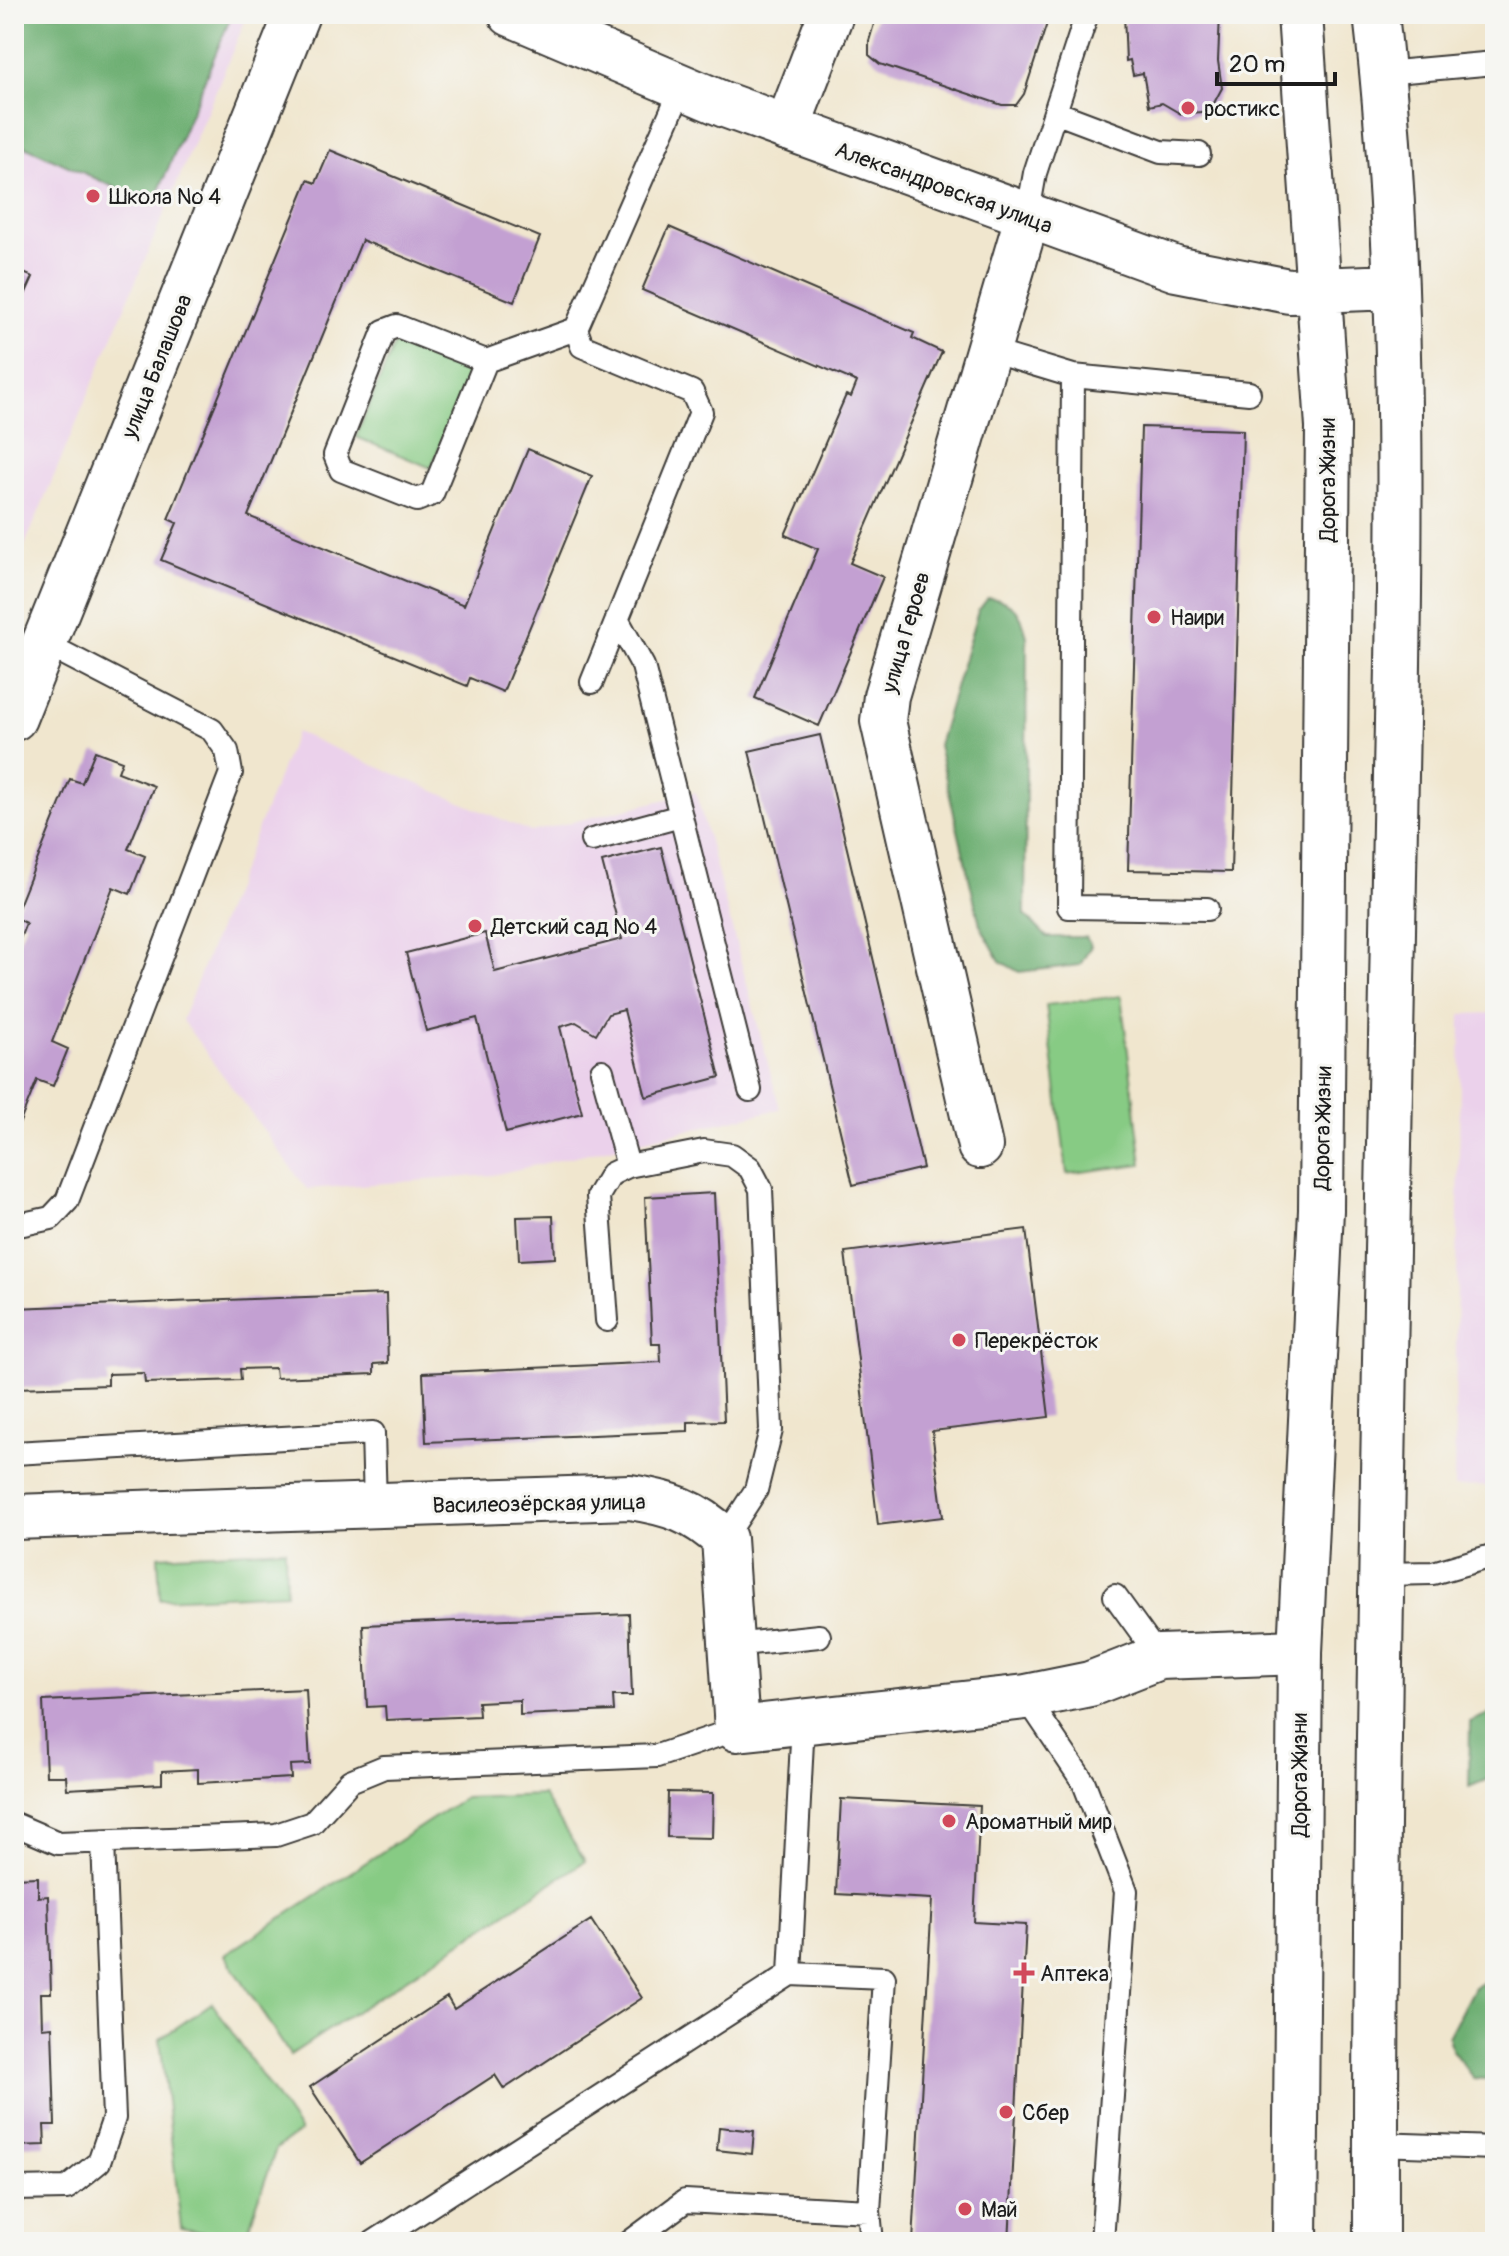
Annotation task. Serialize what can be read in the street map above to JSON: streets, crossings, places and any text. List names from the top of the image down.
{
  "streets": {
    "main road": [
      "Александровская улица",
      "улица Балашова",
      "Дорога Жизни",
      "улица Героев",
      "Василеозёрская улица"
    ]
  },
  "crossings": [
    ["Александровская улица", "Дорога Жизни"],
    ["Александровская улица", "улица Героев"]
  ],
  "places": {
    "other": [
      "ростикс",
      "Школа № 4",
      "Наири",
      "Детский сад № 4",
      "Перекрёсток",
      "Ароматный мир",
      "Сбер",
      "Май"
    ],
    "health": ["Аптека"]
  },
  "scale_bar": "20 m"
}
